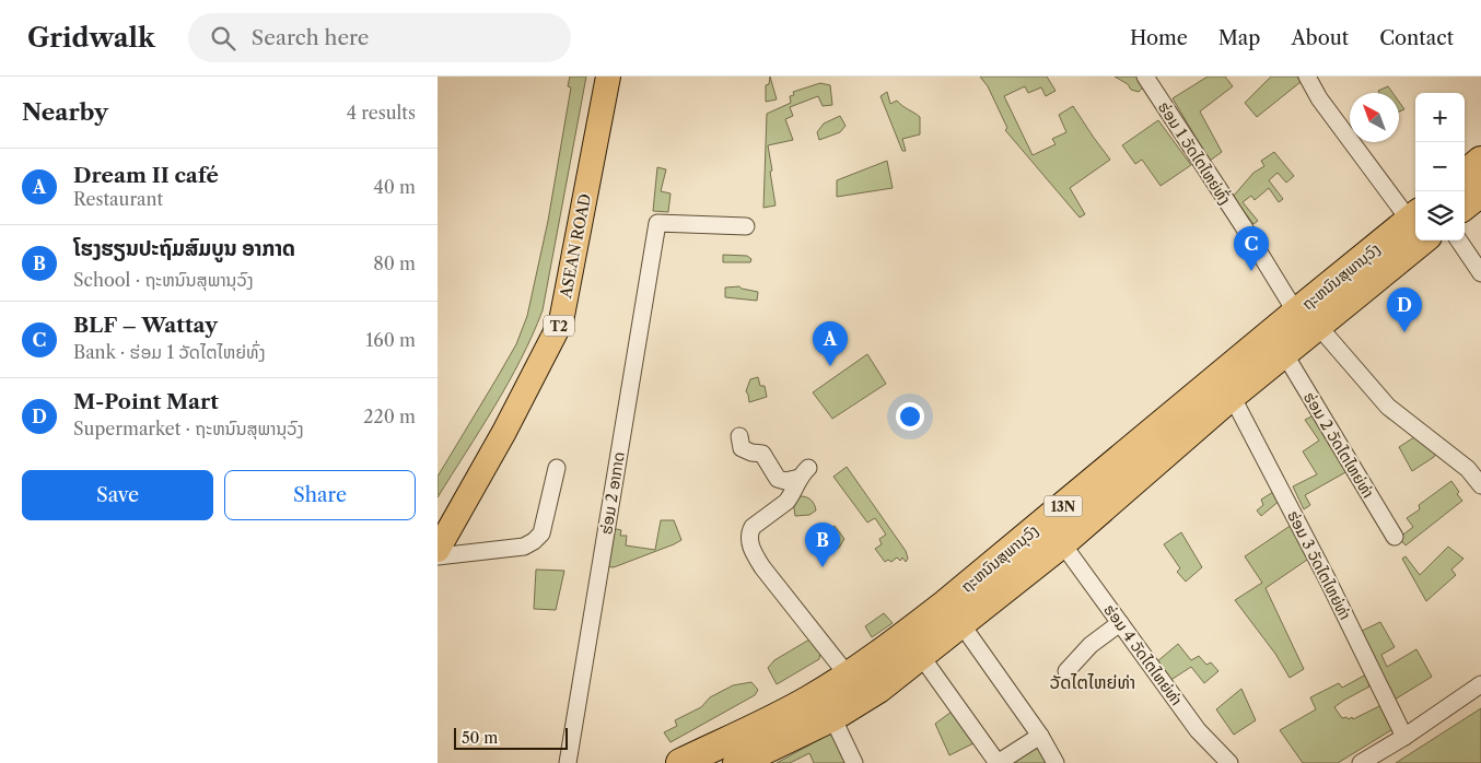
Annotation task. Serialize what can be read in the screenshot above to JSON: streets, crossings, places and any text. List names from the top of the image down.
{
  "streets": {
    "highway": ["ຖະຫນົນສຸພານຸວົງ", "13N"],
    "main road": ["ASEAN ROAD", "T2"],
    "street": [
      "ຮ່ອມ 1 ວັດໄຕໄຫຍ່ທົ່ງ",
      "ຮ່ອມ 2 ວັດໄຕໄຫຍ່ທ່າ",
      "ຮ່ອມ 2 ອາກາດ",
      "ຮ່ອມ 3 ວັດໄຕໄຫຍ່ທ່າ",
      "ຮ່ອມ 4 ວັດໄຕໄຫຍ່ທ່າ"
    ]
  },
  "crossings": [
    ["ຮ່ອມ 1 ວັດໄຕໄຫຍ່ທົ່ງ", "ຖະຫນົນສຸພານຸວົງ"],
    ["ຖະຫນົນສຸພານຸວົງ", "ຮ່ອມ 2 ວັດໄຕໄຫຍ່ທ່າ"],
    ["ຖະຫນົນສຸພານຸວົງ", "ຮ່ອມ 3 ວັດໄຕໄຫຍ່ທ່າ"],
    ["ຖະຫນົນສຸພານຸວົງ", "ຮ່ອມ 4 ວັດໄຕໄຫຍ່ທ່າ"]
  ],
  "districts": ["ວັດໄຕໄຫຍ່ທ່າ"],
  "scale_bar": "50 m",
  "north": "top left",
  "page": {
    "header": "Gridwalk",
    "search": "Search here",
    "nav": [
      "Home",
      "Map",
      "About",
      "Contact"
    ],
    "heading": ["Nearby", "4 results"],
    "map_buttons": ["+", "−"],
    "list": [
      {
        "mark": "A",
        "name": "Dream II café",
        "note": "Restaurant",
        "value": "40 m"
      },
      {
        "mark": "B",
        "name": "ໂຮງຮຽນປະຖົມສົມບູນ ອາກາດ",
        "note": "School · ຖະຫນົນສຸພານຸວົງ",
        "value": "80 m"
      },
      {
        "mark": "C",
        "name": "BLF – Wattay",
        "note": "Bank · ຮ່ອມ 1 ວັດໄຕໄຫຍ່ທົ່ງ",
        "value": "160 m"
      },
      {
        "mark": "D",
        "name": "M-Point Mart",
        "note": "Supermarket · ຖະຫນົນສຸພານຸວົງ",
        "value": "220 m"
      }
    ],
    "pins": [
      "C",
      "D",
      "A",
      "B"
    ],
    "buttons": ["Save", "Share"],
    "scale": "50 m"
  }
}
